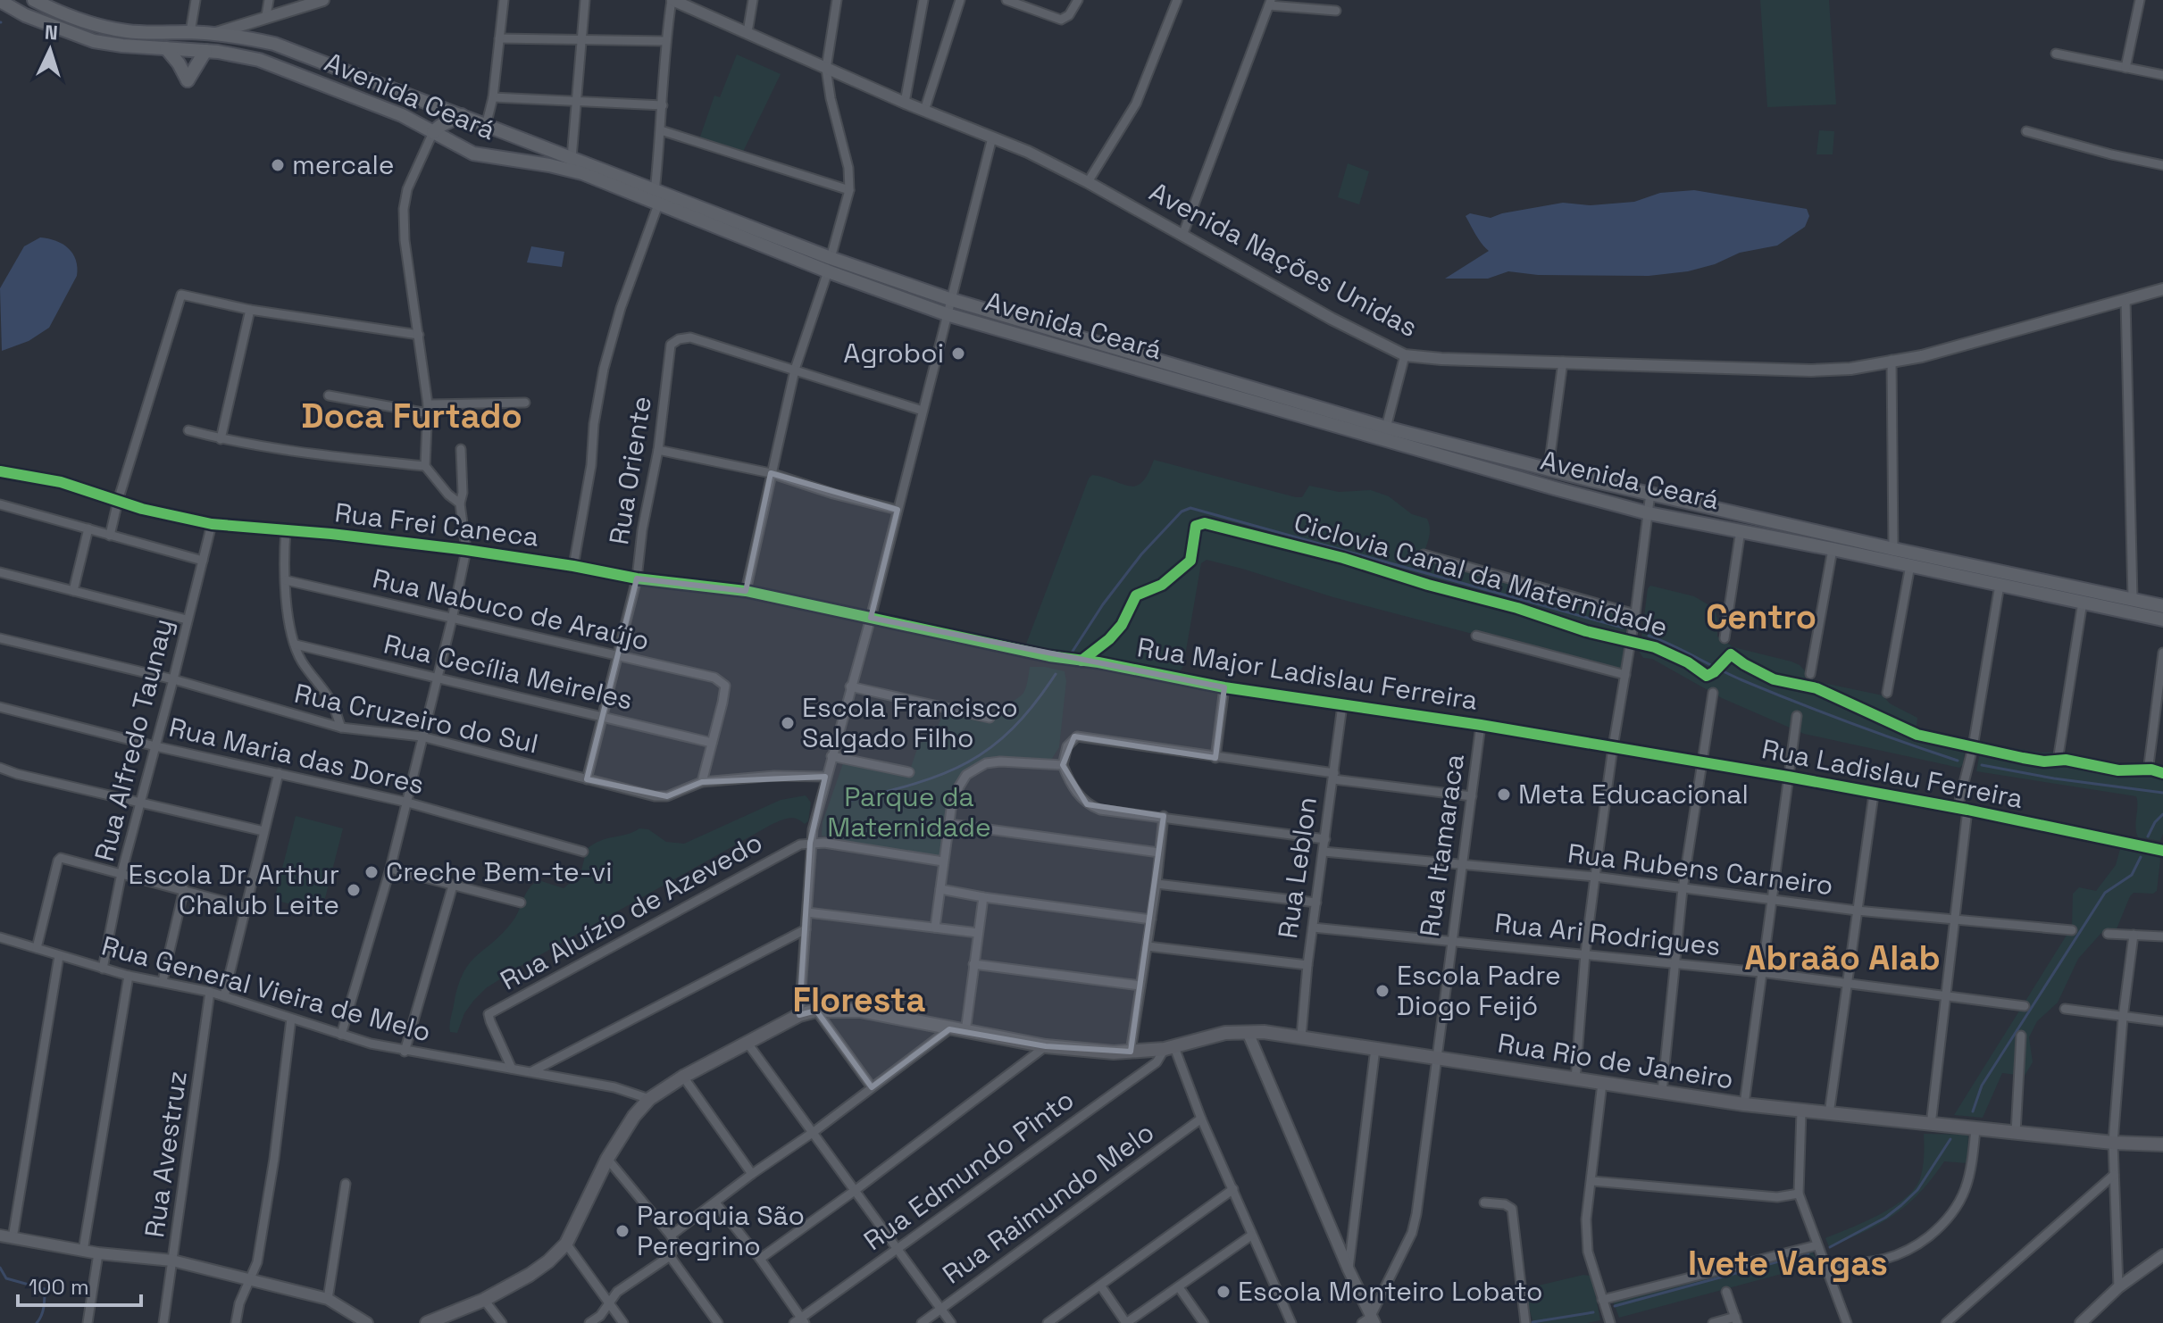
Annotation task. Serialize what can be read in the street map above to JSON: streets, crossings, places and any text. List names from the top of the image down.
{
  "streets": {
    "main road": ["Avenida Ceará", "Rua Rio de Janeiro"],
    "street": [
      "Avenida Nações Unidas",
      "Rua Oriente",
      "Rua Frei Caneca",
      "Rua Nabuco de Araújo",
      "Rua Cecília Meireles",
      "Rua Major Ladislau Ferreira",
      "Rua Cruzeiro do Sul",
      "Rua Alfredo Taunay",
      "Rua Maria das Dores",
      "Rua Ladislau Ferreira",
      "Rua Itamaraca",
      "Rua Leblon",
      "Rua Rubens Carneiro",
      "Rua Aluízio de Azevedo",
      "Rua Ari Rodrigues",
      "Rua General Vieira de Melo",
      "Rua Avestruz",
      "Rua Edmundo Pinto",
      "Rua Raimundo Melo"
    ],
    "cycle path": ["Ciclovia Canal da Maternidade"]
  },
  "crossings": [
    ["Rua Oriente", "Rua Frei Caneca"],
    ["Rua Oriente", "Rua Nabuco de Araújo"],
    ["Rua Oriente", "Rua Cecília Meireles"],
    ["Rua Oriente", "Rua Cruzeiro do Sul"],
    ["Rua Frei Caneca", "Rua Major Ladislau Ferreira"],
    ["Rua Frei Caneca", "Rua Alfredo Taunay"],
    ["Rua Nabuco de Araújo", "Rua Cecília Meireles"],
    ["Rua Major Ladislau Ferreira", "Rua Ladislau Ferreira"],
    ["Rua Major Ladislau Ferreira", "Rua Itamaraca"],
    ["Rua Major Ladislau Ferreira", "Rua Leblon"],
    ["Rua Cruzeiro do Sul", "Rua Alfredo Taunay"],
    ["Rua Alfredo Taunay", "Rua Maria das Dores"],
    ["Rua Alfredo Taunay", "Rua General Vieira de Melo"],
    ["Rua Itamaraca", "Rua Rubens Carneiro"],
    ["Rua Itamaraca", "Rua Ari Rodrigues"],
    ["Rua Itamaraca", "Rua Rio de Janeiro"],
    ["Rua Leblon", "Rua Rubens Carneiro"],
    ["Rua Leblon", "Rua Ari Rodrigues"],
    ["Rua Leblon", "Rua Rio de Janeiro"],
    ["Rua Aluízio de Azevedo", "Rua General Vieira de Melo"],
    ["Rua General Vieira de Melo", "Rua Rio de Janeiro"],
    ["Rua General Vieira de Melo", "Rua Avestruz"],
    ["Rua Rio de Janeiro", "Rua Edmundo Pinto"]
  ],
  "districts": [
    "Doca Furtado",
    "Centro",
    "Abraão Alab",
    "Floresta",
    "Ivete Vargas"
  ],
  "parks": ["Parque da Maternidade"],
  "places": [
    "mercale",
    "Agroboi",
    "Escola Francisco Salgado Filho",
    "Meta Educacional",
    "Creche Bem-te-vi",
    "Escola Dr. Arthur Chalub Leite",
    "Escola Padre Diogo Feijó",
    "Paroquia São Peregrino",
    "Escola Monteiro Lobato"
  ],
  "scale_bar": "100 m",
  "north": "top"
}
